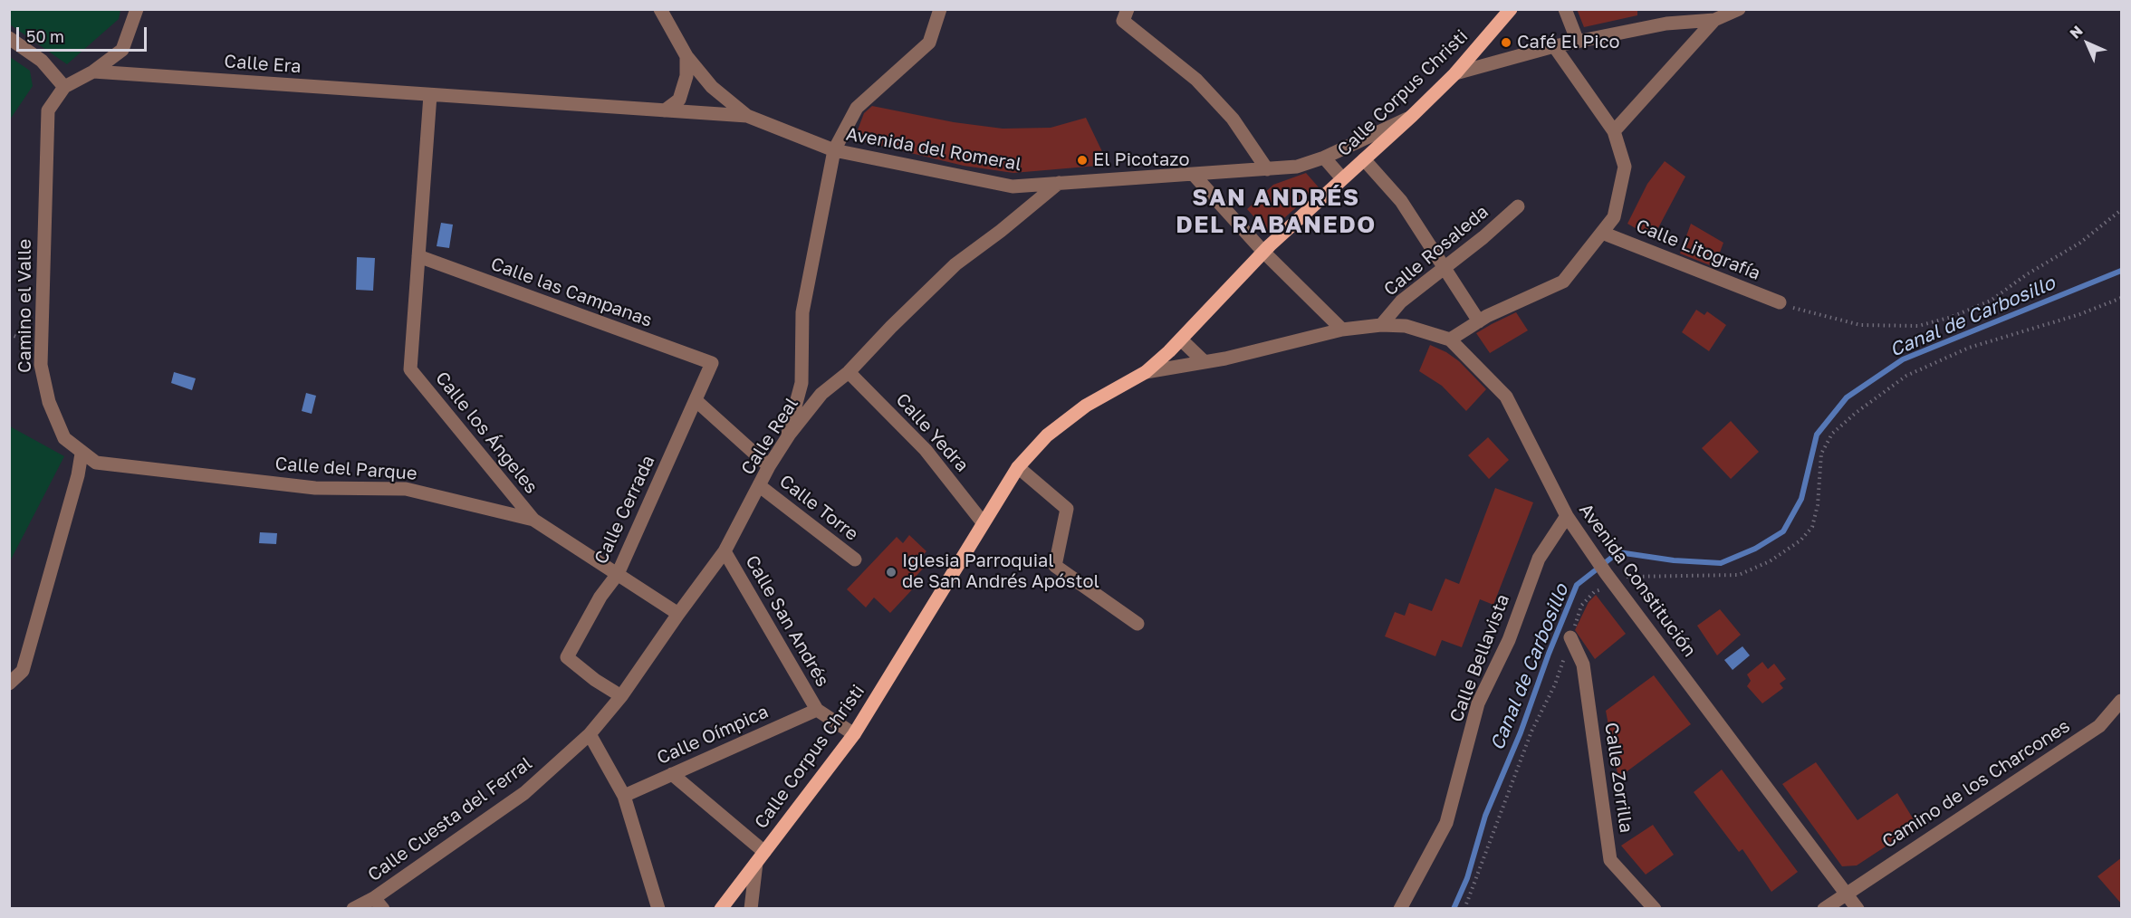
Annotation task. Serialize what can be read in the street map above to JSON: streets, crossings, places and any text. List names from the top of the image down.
{
  "streets": {
    "main road": ["Calle Corpus Christi"],
    "street": [
      "Calle Era",
      "Avenida del Romeral",
      "Calle Litografía",
      "Calle Rosaleda",
      "Calle las Campanas",
      "Camino el Valle",
      "Calle los Ángeles",
      "Calle Yedra",
      "Calle Real",
      "Calle del Parque",
      "Calle Torre",
      "Calle Cerrada",
      "Avenida Constitución",
      "Calle San Andrés",
      "Calle Bellavista",
      "Calle Oímpica",
      "Calle Zorrilla",
      "Camino de los Charcones",
      "Calle Cuesta del Ferral"
    ]
  },
  "crossings": [
    ["Calle Era", "Avenida del Romeral"],
    ["Calle Era", "Camino el Valle"],
    ["Calle Corpus Christi", "Avenida del Romeral"],
    ["Calle Corpus Christi", "Calle Yedra"],
    ["Calle Corpus Christi", "Avenida Constitución"],
    ["Avenida del Romeral", "Calle Real"],
    ["Calle Rosaleda", "Avenida Constitución"],
    ["Calle las Campanas", "Calle los Ángeles"],
    ["Calle las Campanas", "Calle Cerrada"],
    ["Camino el Valle", "Calle del Parque"],
    ["Calle los Ángeles", "Calle del Parque"],
    ["Calle Yedra", "Calle Real"],
    ["Calle Real", "Calle del Parque"],
    ["Calle Real", "Calle Torre"],
    ["Calle Real", "Calle Cerrada"],
    ["Calle Real", "Calle San Andrés"],
    ["Calle Real", "Calle Cuesta del Ferral"],
    ["Calle del Parque", "Calle Cerrada"],
    ["Avenida Constitución", "Calle Bellavista"],
    ["Avenida Constitución", "Camino de los Charcones"],
    ["Calle San Andrés", "Calle Oímpica"]
  ],
  "districts": ["SAN ANDRÉS DEL RABANEDO"],
  "water": ["Canal de Carbosillo"],
  "places": ["Café El Pico", "El Picotazo", "Iglesia Parroquial de San Andrés Apóstol"],
  "scale_bar": "50 m",
  "north": "top left"
}
